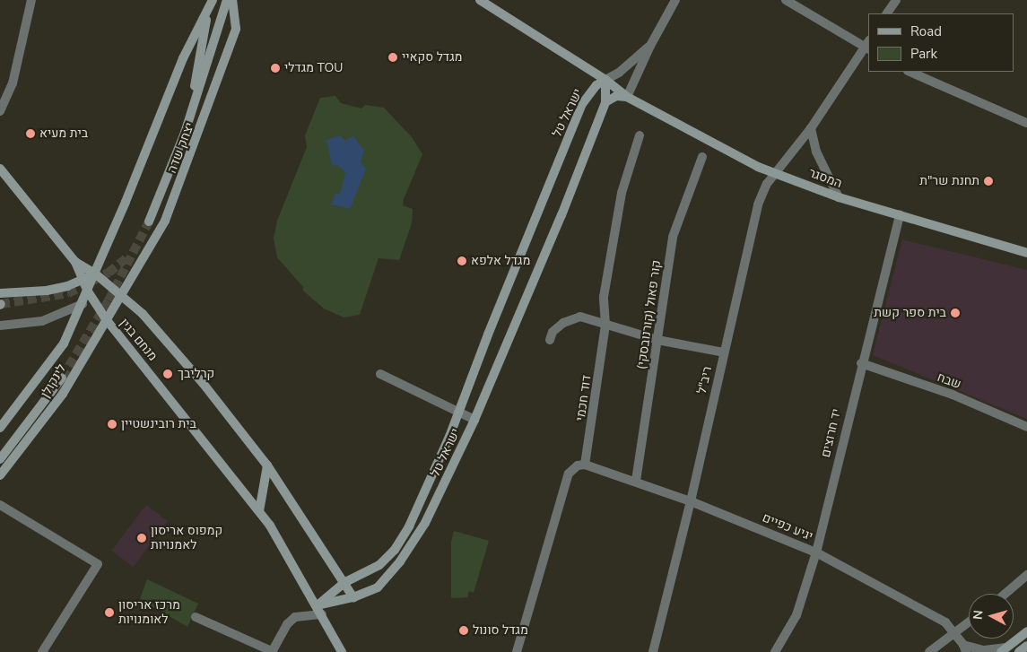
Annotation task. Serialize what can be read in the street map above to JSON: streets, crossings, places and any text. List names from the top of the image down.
{
  "streets": {
    "street": [
      "ישראל טל",
      "יצחק שדה",
      "המסגר",
      "קור פאול (קורנובסקי)",
      "מנחם בגין",
      "ריב\"ל",
      "לינקולן",
      "שבח",
      "דוד חכמי",
      "יד חרוצים",
      "יגיע כפיים"
    ]
  },
  "crossings": [
    ["ישראל טל", "המסגר"],
    ["ישראל טל", "מנחם בגין"],
    ["יצחק שדה", "מנחם בגין"],
    ["יצחק שדה", "לינקולן"],
    ["המסגר", "ריב\"ל"],
    ["המסגר", "יד חרוצים"],
    ["קור פאול (קורנובסקי)", "יגיע כפיים"],
    ["מנחם בגין", "לינקולן"],
    ["ריב\"ל", "יגיע כפיים"],
    ["שבח", "יד חרוצים"],
    ["דוד חכמי", "יגיע כפיים"],
    ["יד חרוצים", "יגיע כפיים"]
  ],
  "places": [
    "מגדל סקאיי",
    "מגדלי TOU",
    "בית מעיא",
    "תחנת שר\"ת",
    "מגדל אלפא",
    "בית ספר קשת",
    "קרליבך",
    "בית רובינשטיין",
    "קמפוס אריסון לאמנויות",
    "מרכז אריסון לאומנויות",
    "מגדל סונול"
  ],
  "legend": ["Road", "Park"],
  "north": "left"
}
